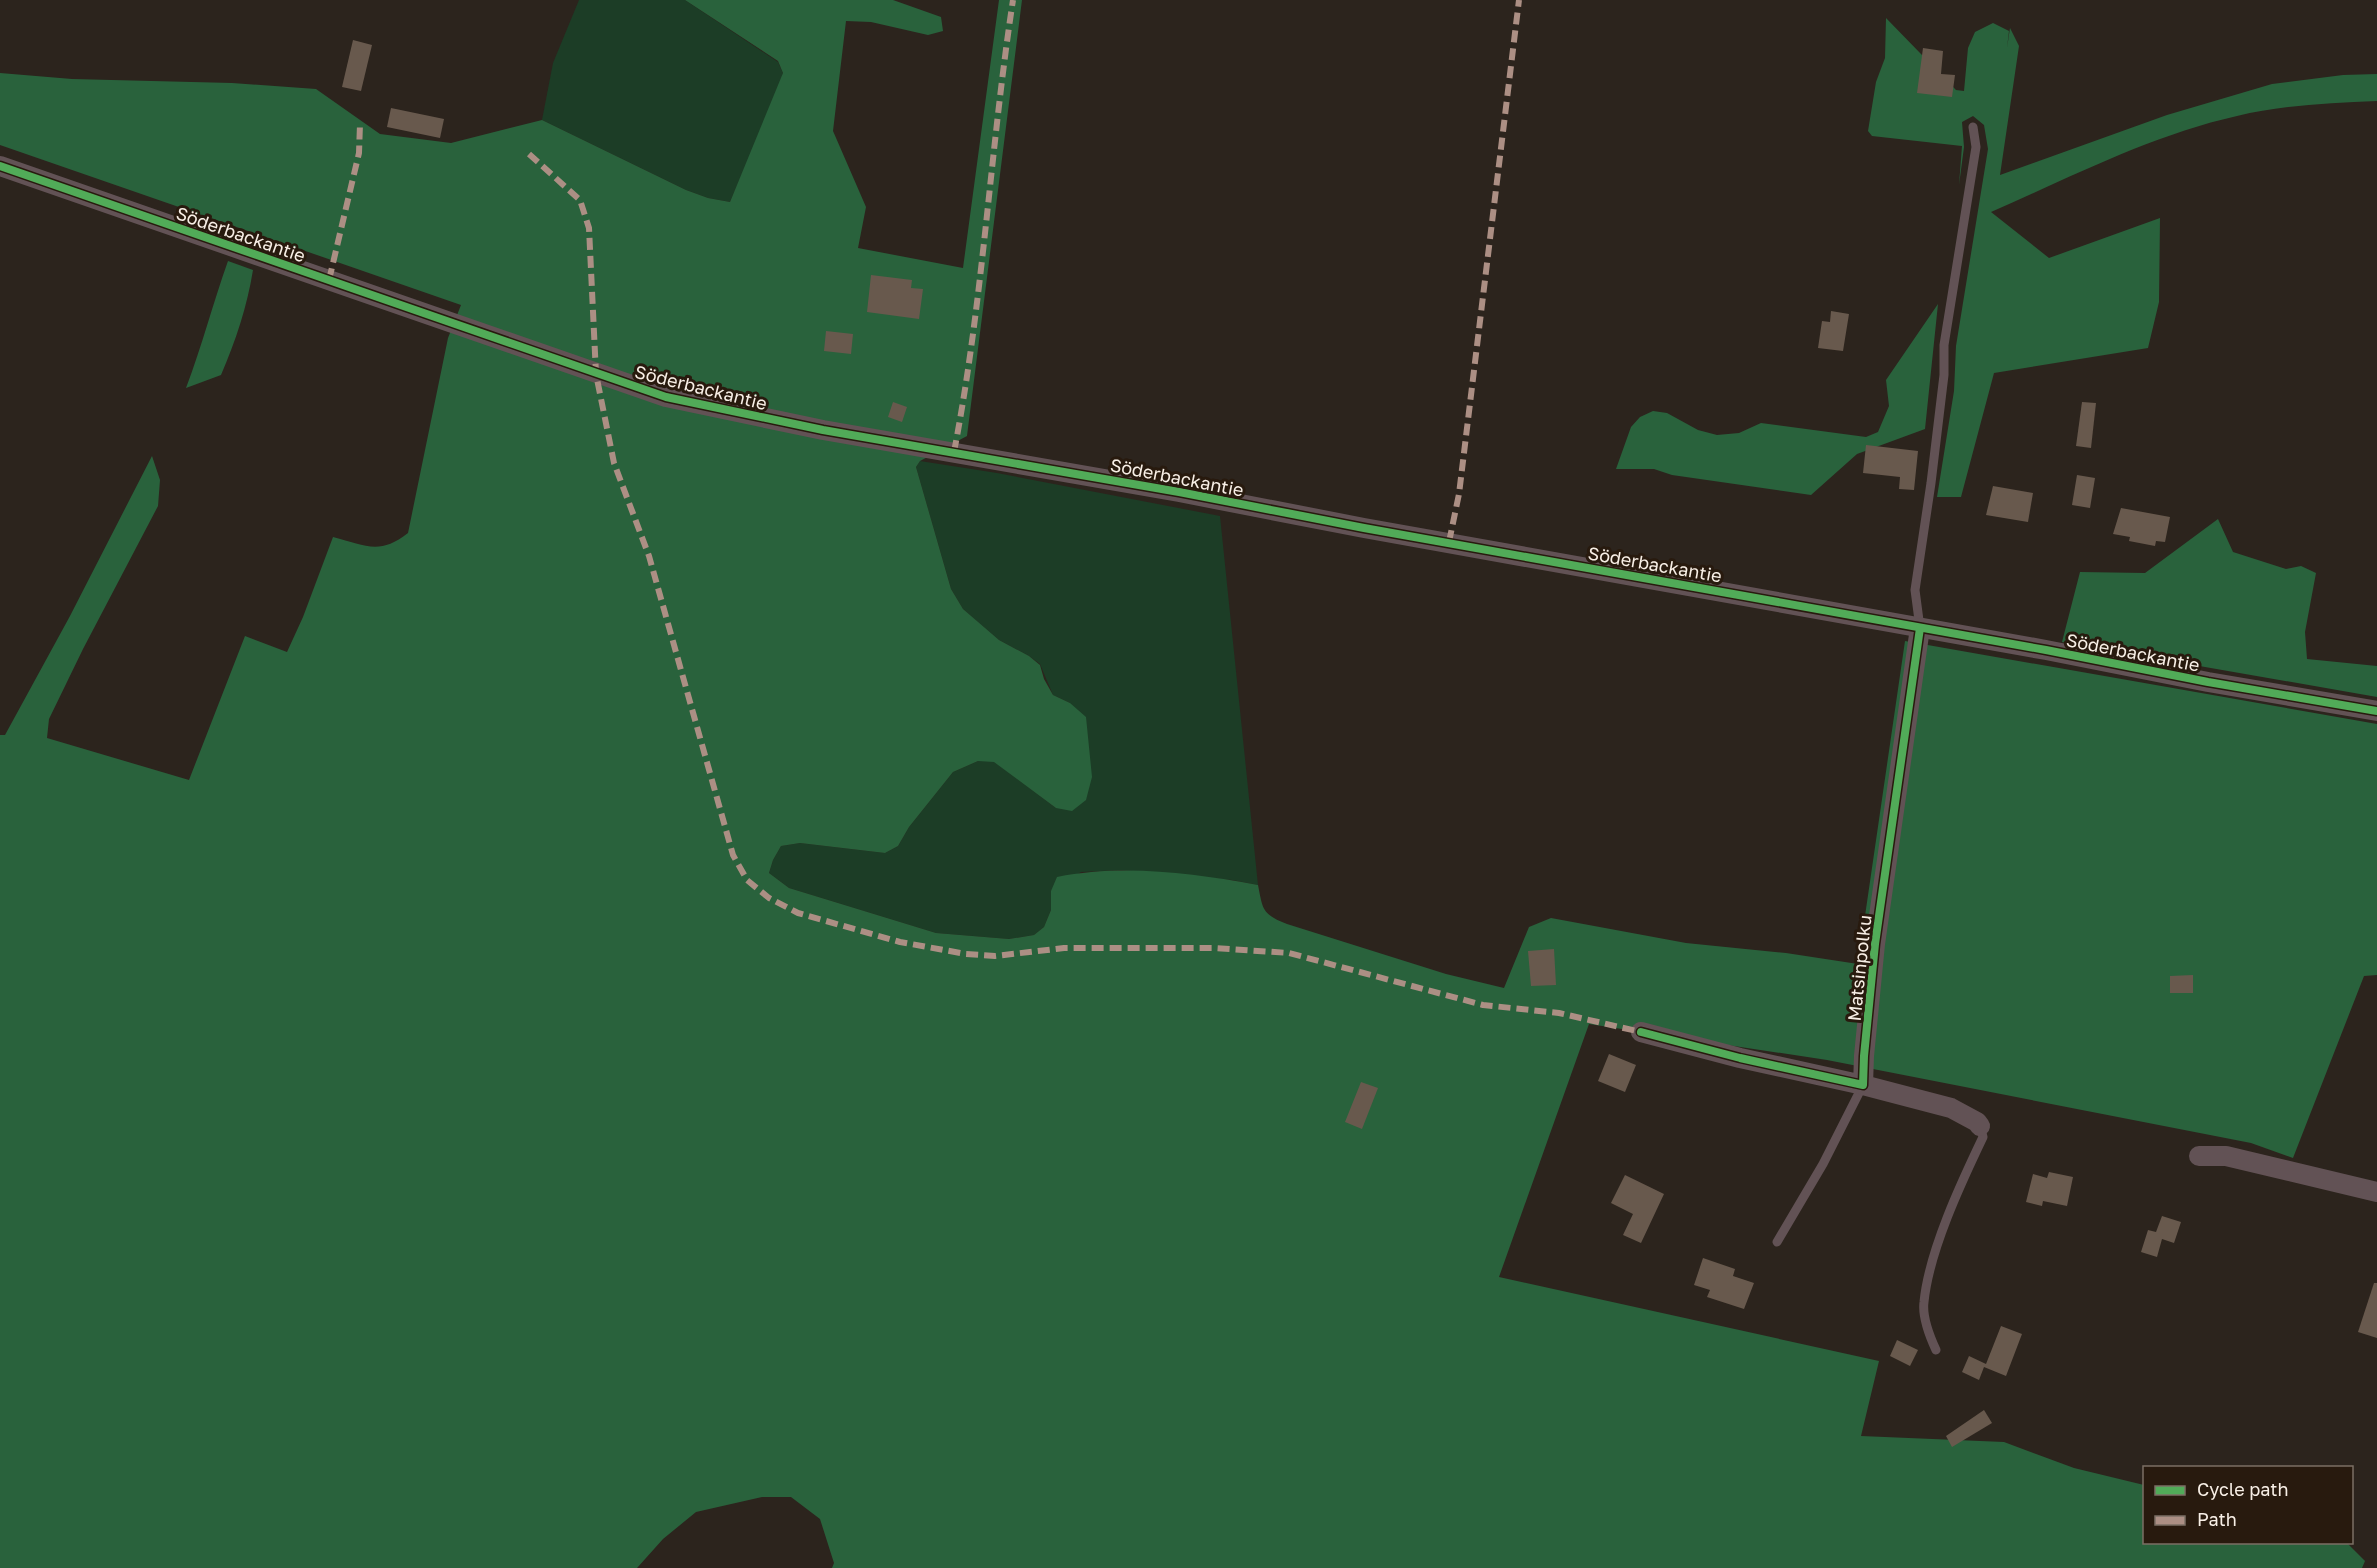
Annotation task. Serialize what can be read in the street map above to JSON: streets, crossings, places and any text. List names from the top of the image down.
{
  "streets": {
    "street": ["Söderbackantie", "Matsinpolku"]
  },
  "crossings": [
    ["Söderbackantie", "Matsinpolku"]
  ],
  "legend": ["Cycle path", "Path"]
}
